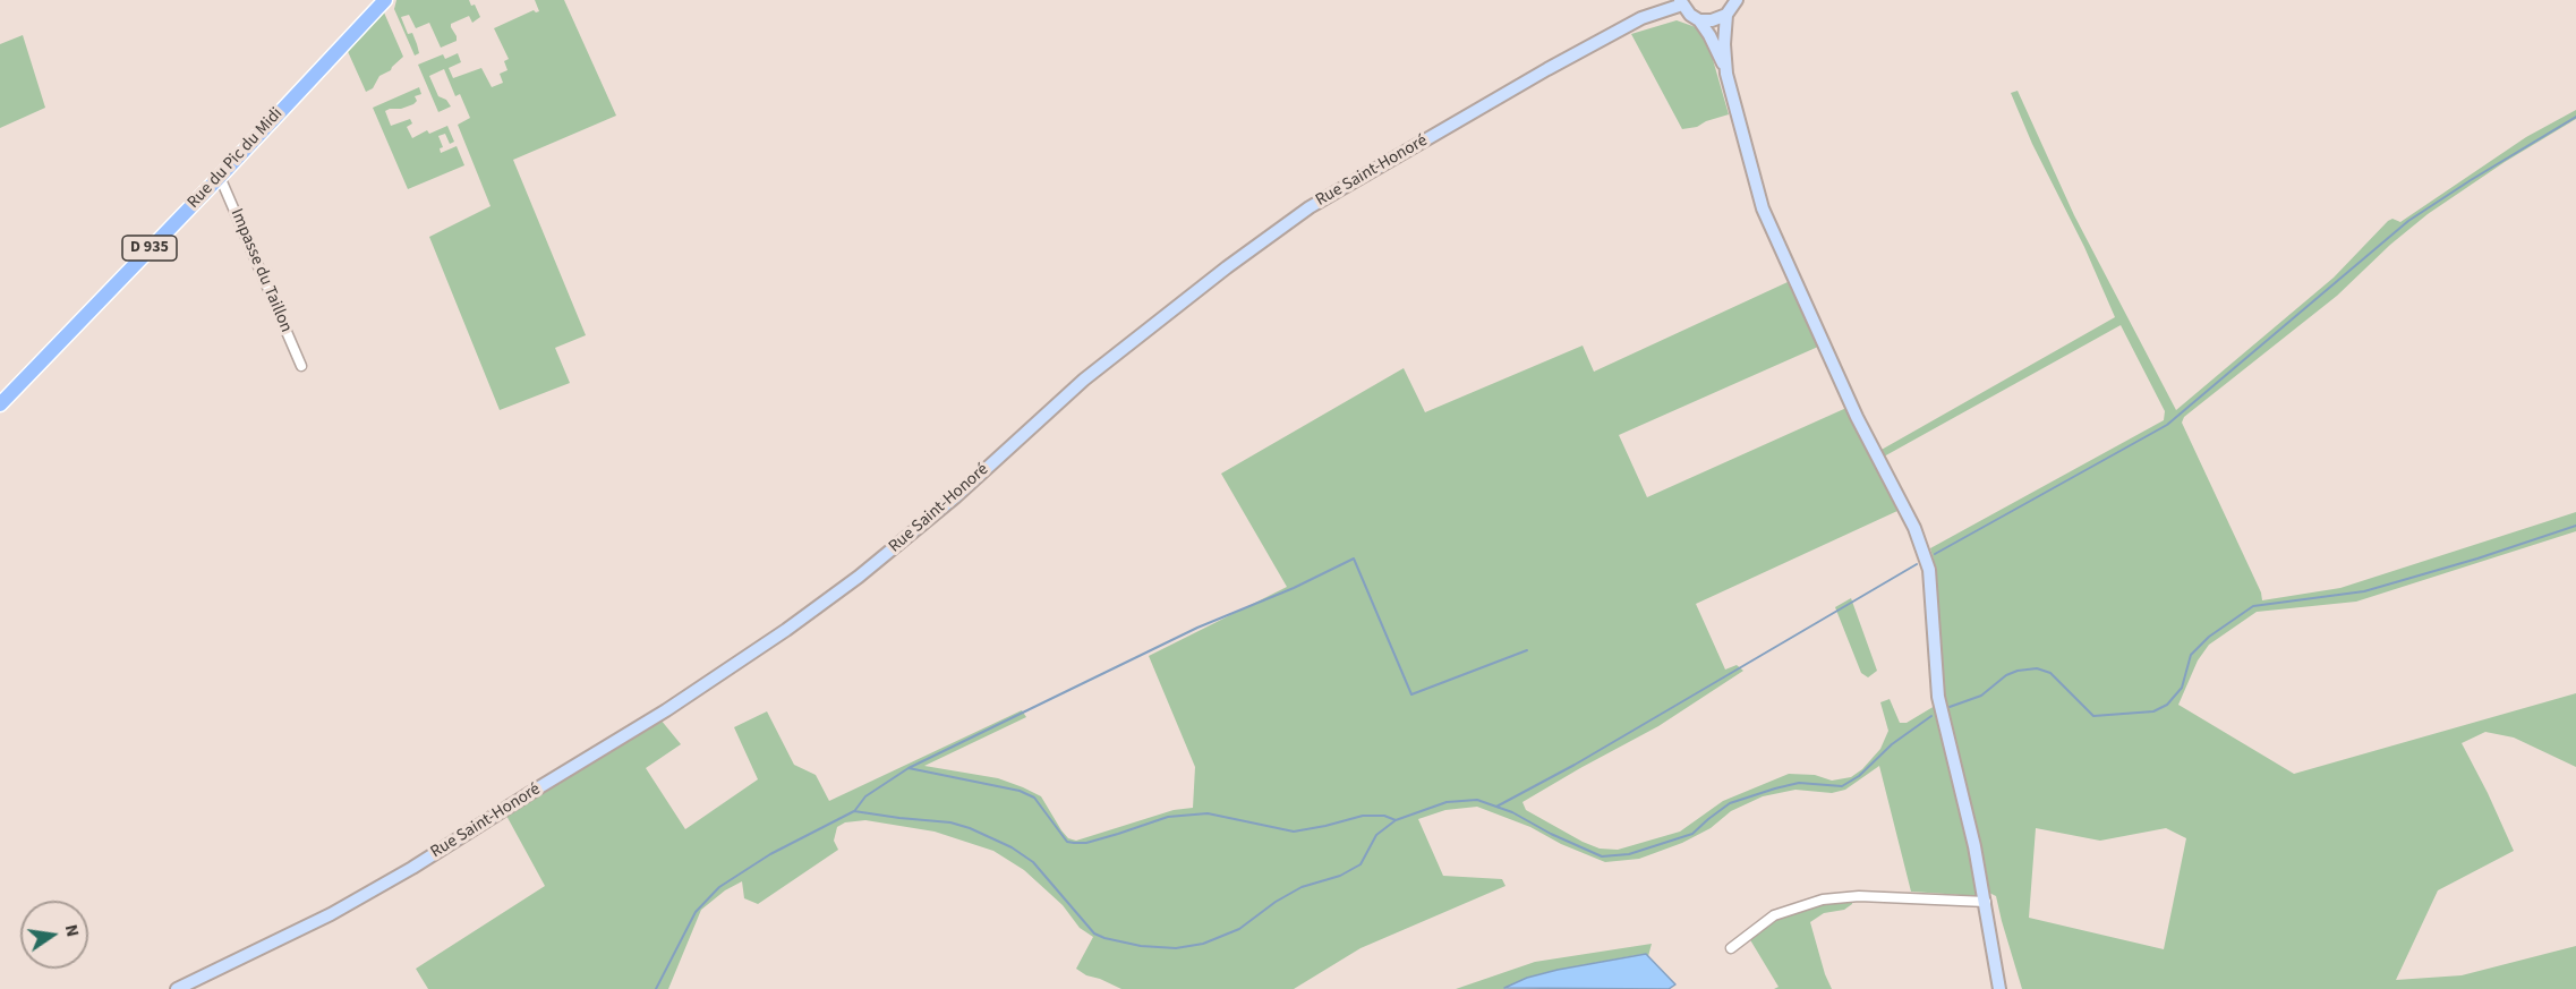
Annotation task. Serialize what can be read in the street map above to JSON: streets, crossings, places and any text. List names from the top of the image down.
{
  "streets": {
    "main road": ["Rue du Pic du Midi", "D 935"],
    "street": ["Rue Saint-Honoré", "Impasse du Taillon"]
  },
  "crossings": [
    ["Rue du Pic du Midi", "Impasse du Taillon"]
  ],
  "north": "right"
}
